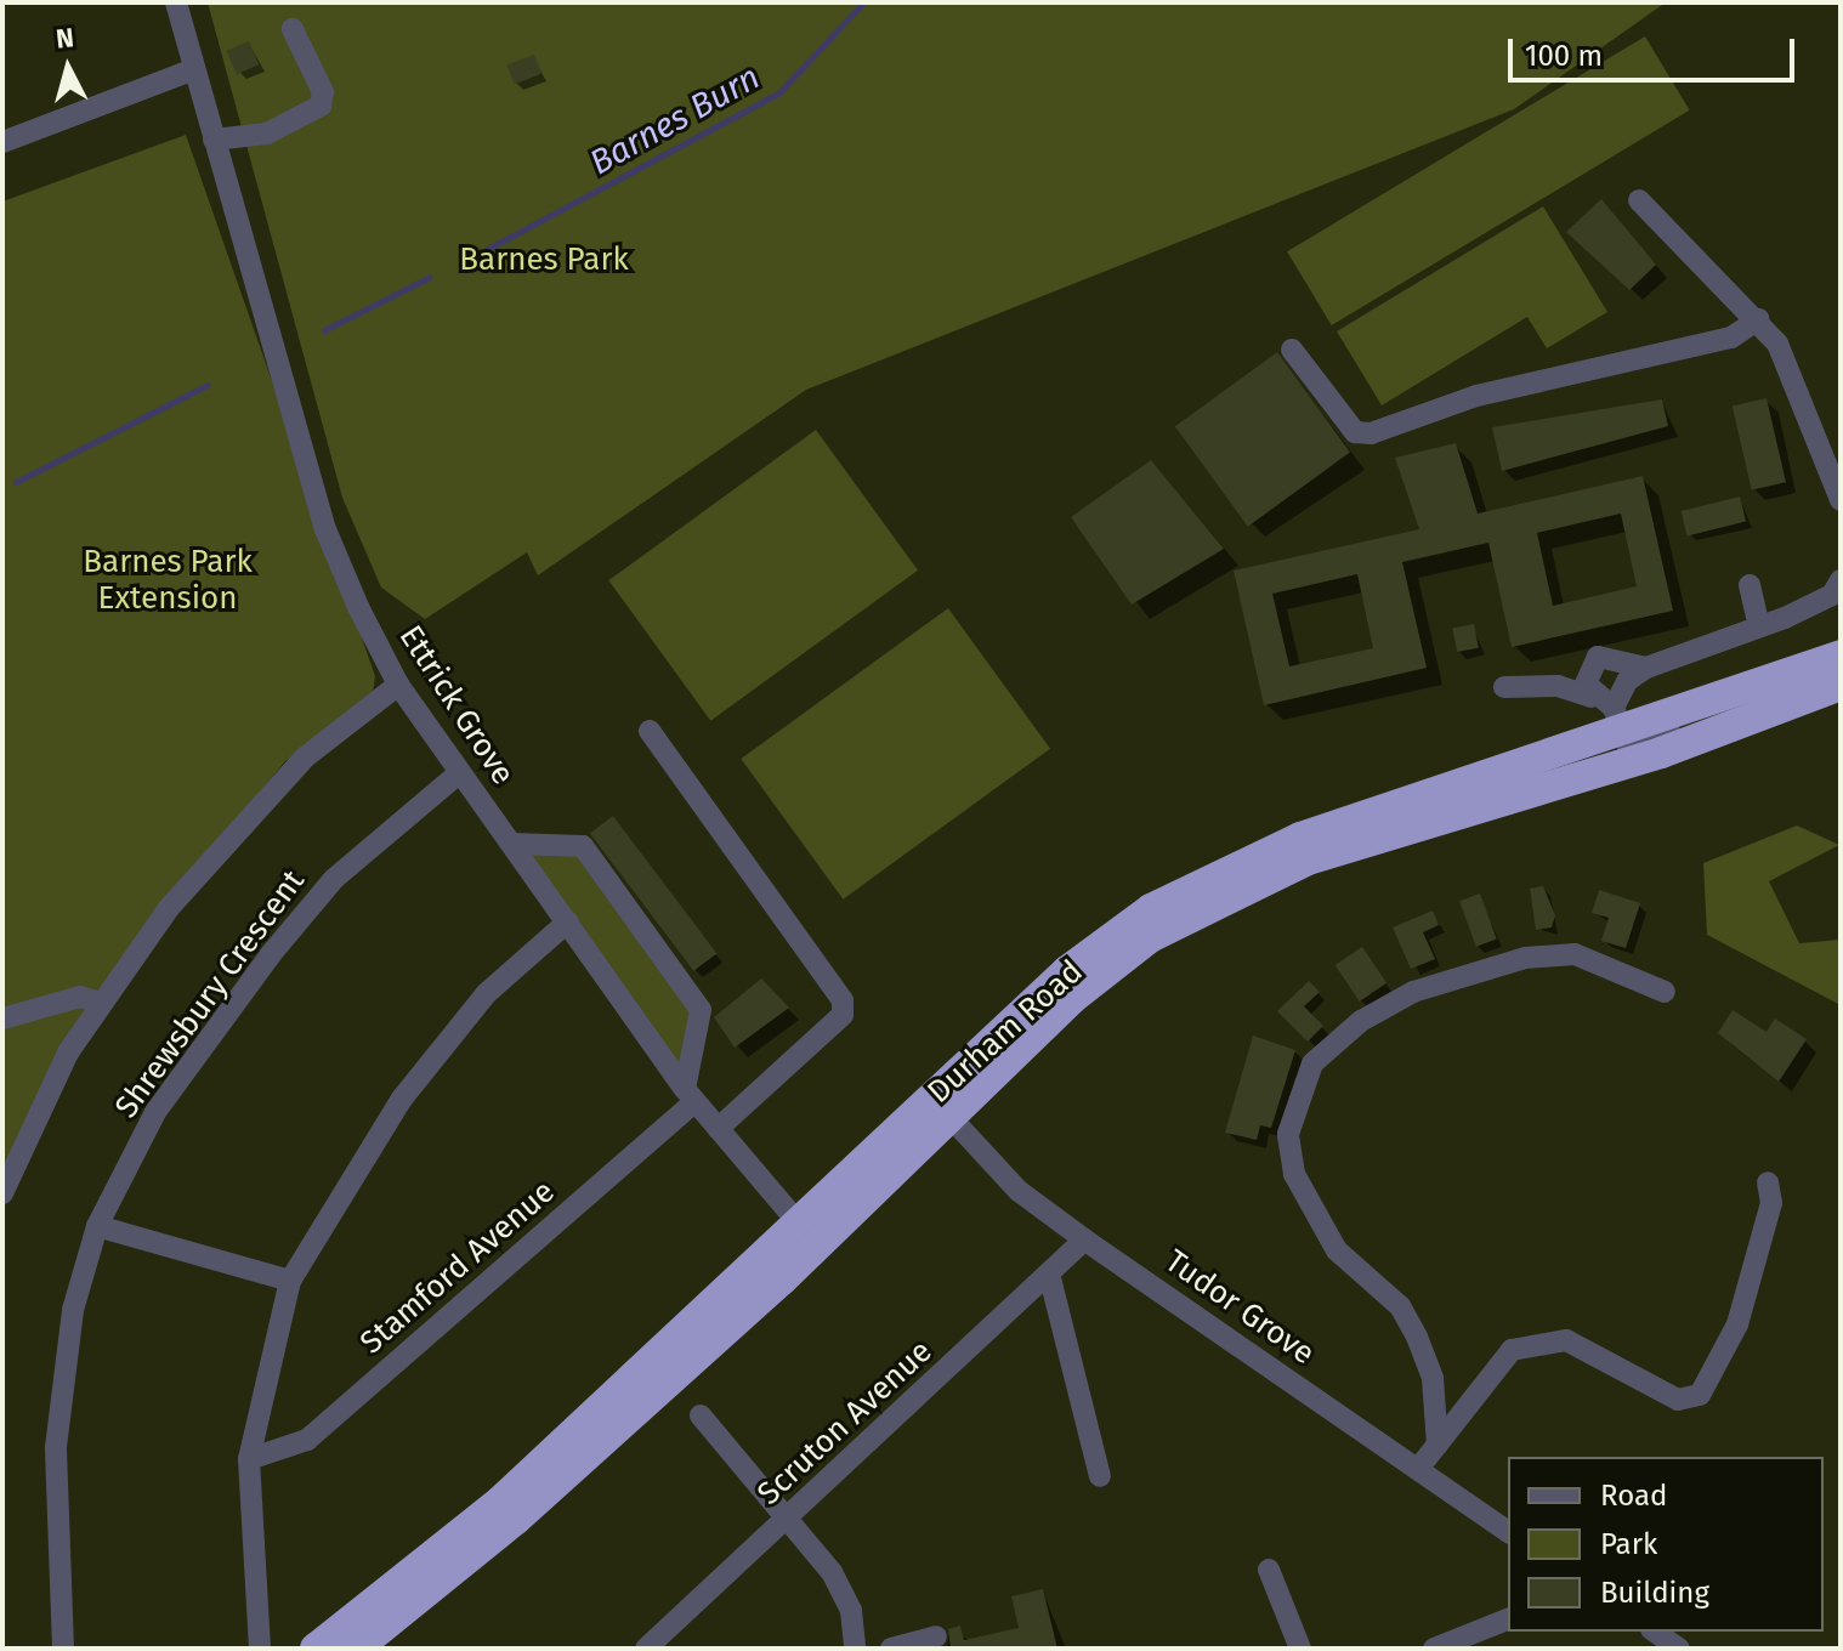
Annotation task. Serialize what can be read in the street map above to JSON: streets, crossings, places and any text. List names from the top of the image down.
{
  "streets": {
    "highway": ["Durham Road"],
    "street": [
      "Ettrick Grove",
      "Shrewsbury Crescent",
      "Stamford Avenue",
      "Tudor Grove",
      "Scruton Avenue"
    ]
  },
  "crossings": [
    ["Ettrick Grove", "Shrewsbury Crescent"],
    ["Ettrick Grove", "Durham Road"],
    ["Ettrick Grove", "Stamford Avenue"],
    ["Durham Road", "Tudor Grove"],
    ["Tudor Grove", "Scruton Avenue"]
  ],
  "water": ["Barnes Burn"],
  "parks": ["Barnes Park", "Barnes Park Extension"],
  "legend": ["Road", "Park", "Building"],
  "scale_bar": "100 m",
  "north": "top"
}
